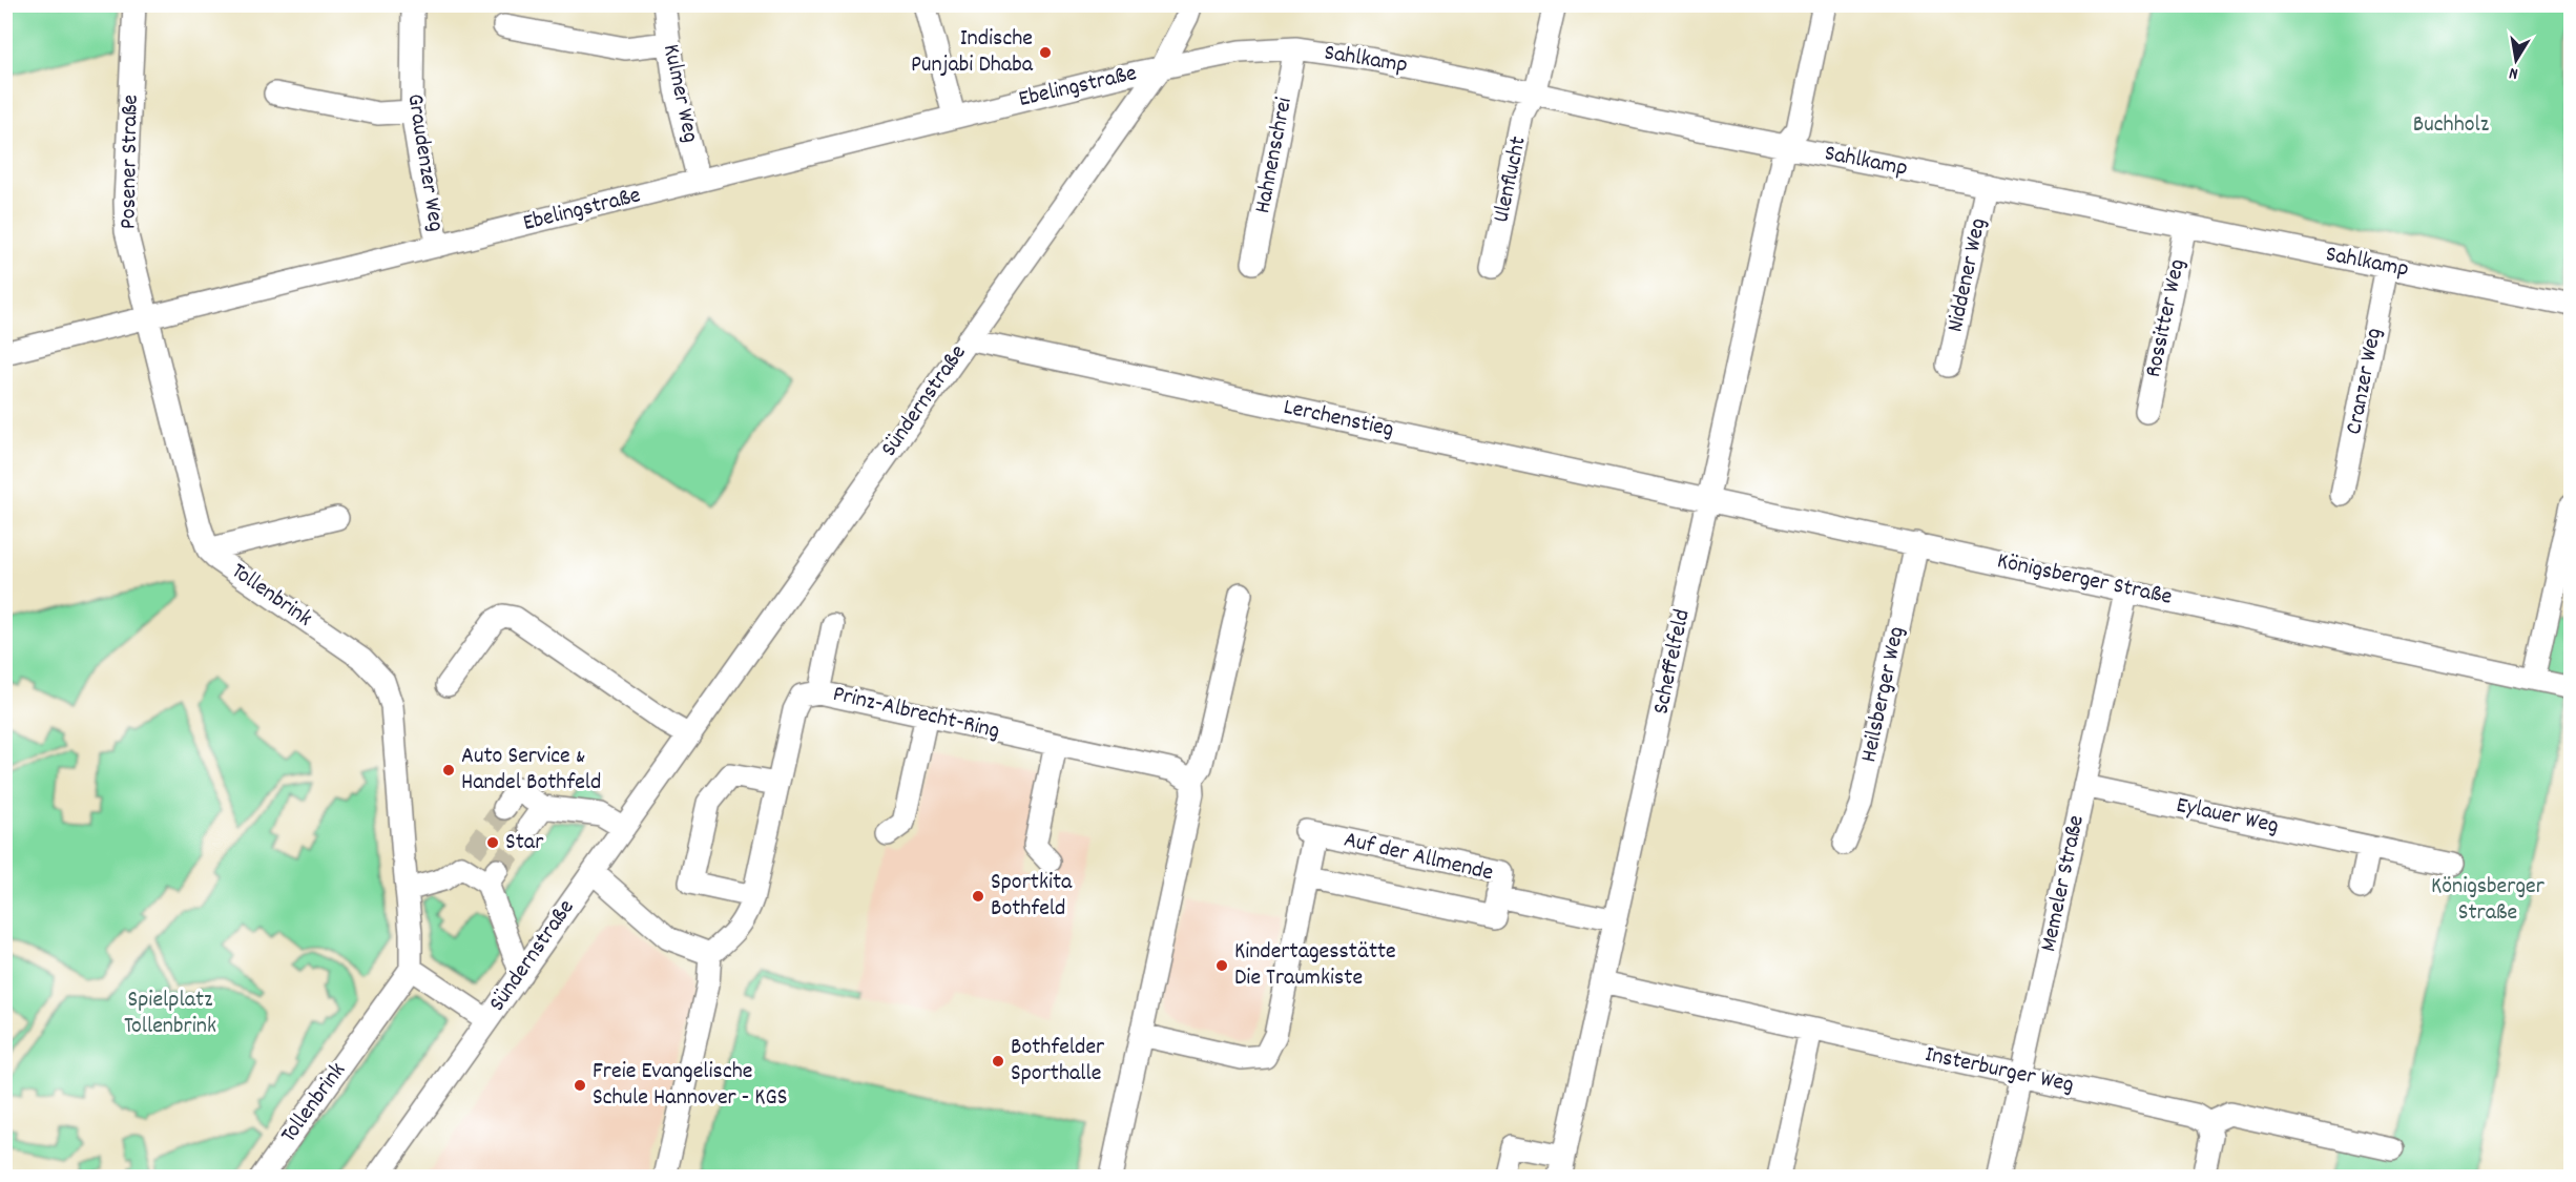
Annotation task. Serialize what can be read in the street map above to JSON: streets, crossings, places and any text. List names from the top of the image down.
{
  "streets": {
    "street": [
      "Sahlkamp",
      "Ebelingstraße",
      "Kulmer Weg",
      "Hahnenschrei",
      "Posener Straße",
      "Graudenzer Weg",
      "Ulenflucht",
      "Niddener Weg",
      "Rossitter Weg",
      "Cranzer Weg",
      "Sündernstraße",
      "Lerchenstieg",
      "Königsberger Straße",
      "Tollenbrink",
      "Scheffelfeld",
      "Heilsberger Weg",
      "Prinz-Albrecht-Ring",
      "Eylauer Weg",
      "Auf der Allmende",
      "Memeler Straße",
      "Insterburger Weg"
    ]
  },
  "crossings": [
    ["Sahlkamp", "Ebelingstraße"],
    ["Sahlkamp", "Hahnenschrei"],
    ["Sahlkamp", "Ulenflucht"],
    ["Sahlkamp", "Niddener Weg"],
    ["Sahlkamp", "Rossitter Weg"],
    ["Sahlkamp", "Cranzer Weg"],
    ["Sahlkamp", "Sündernstraße"],
    ["Sahlkamp", "Scheffelfeld"],
    ["Ebelingstraße", "Kulmer Weg"],
    ["Ebelingstraße", "Posener Straße"],
    ["Ebelingstraße", "Graudenzer Weg"],
    ["Ebelingstraße", "Sündernstraße"],
    ["Ebelingstraße", "Tollenbrink"],
    ["Posener Straße", "Tollenbrink"],
    ["Sündernstraße", "Lerchenstieg"],
    ["Lerchenstieg", "Königsberger Straße"],
    ["Lerchenstieg", "Scheffelfeld"],
    ["Königsberger Straße", "Scheffelfeld"],
    ["Königsberger Straße", "Heilsberger Weg"],
    ["Königsberger Straße", "Memeler Straße"],
    ["Scheffelfeld", "Auf der Allmende"],
    ["Scheffelfeld", "Insterburger Weg"],
    ["Eylauer Weg", "Memeler Straße"],
    ["Memeler Straße", "Insterburger Weg"]
  ],
  "parks": ["Buchholz", "Königsberger Straße", "Spielplatz Tollenbrink"],
  "places": [
    "Indische Punjabi Dhaba",
    "Auto Service & Handel Bothfeld",
    "Star",
    "Sportkita Bothfeld",
    "Kindertagesstätte Die Traumkiste",
    "Bothfelder Sporthalle",
    "Freie Evangelische Schule Hannover - KGS"
  ],
  "north": "bottom"
}
